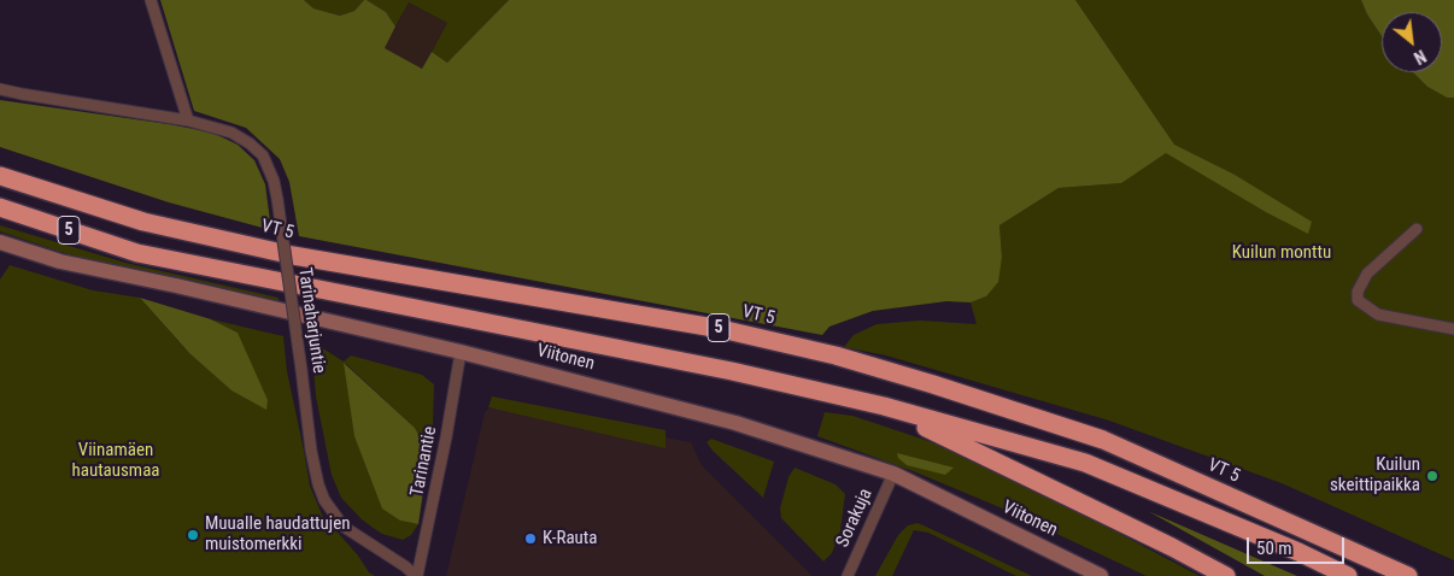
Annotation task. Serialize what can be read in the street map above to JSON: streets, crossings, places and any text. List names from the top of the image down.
{
  "streets": {
    "highway": ["5", "VT 5"],
    "main road": ["Viitonen"],
    "street": ["Tarinaharjuntie", "Tarinantie", "Sorakuja"]
  },
  "crossings": [
    ["Tarinaharjuntie", "Tarinantie"],
    ["Viitonen", "Tarinantie"],
    ["Viitonen", "Sorakuja"]
  ],
  "parks": ["Kuilun monttu", "Viinamäen hautausmaa"],
  "places": ["Kuilun skeittipaikka", "Muualle haudattujen muistomerkki", "K-Rauta"],
  "scale_bar": "50 m",
  "north": "bottom right"
}
